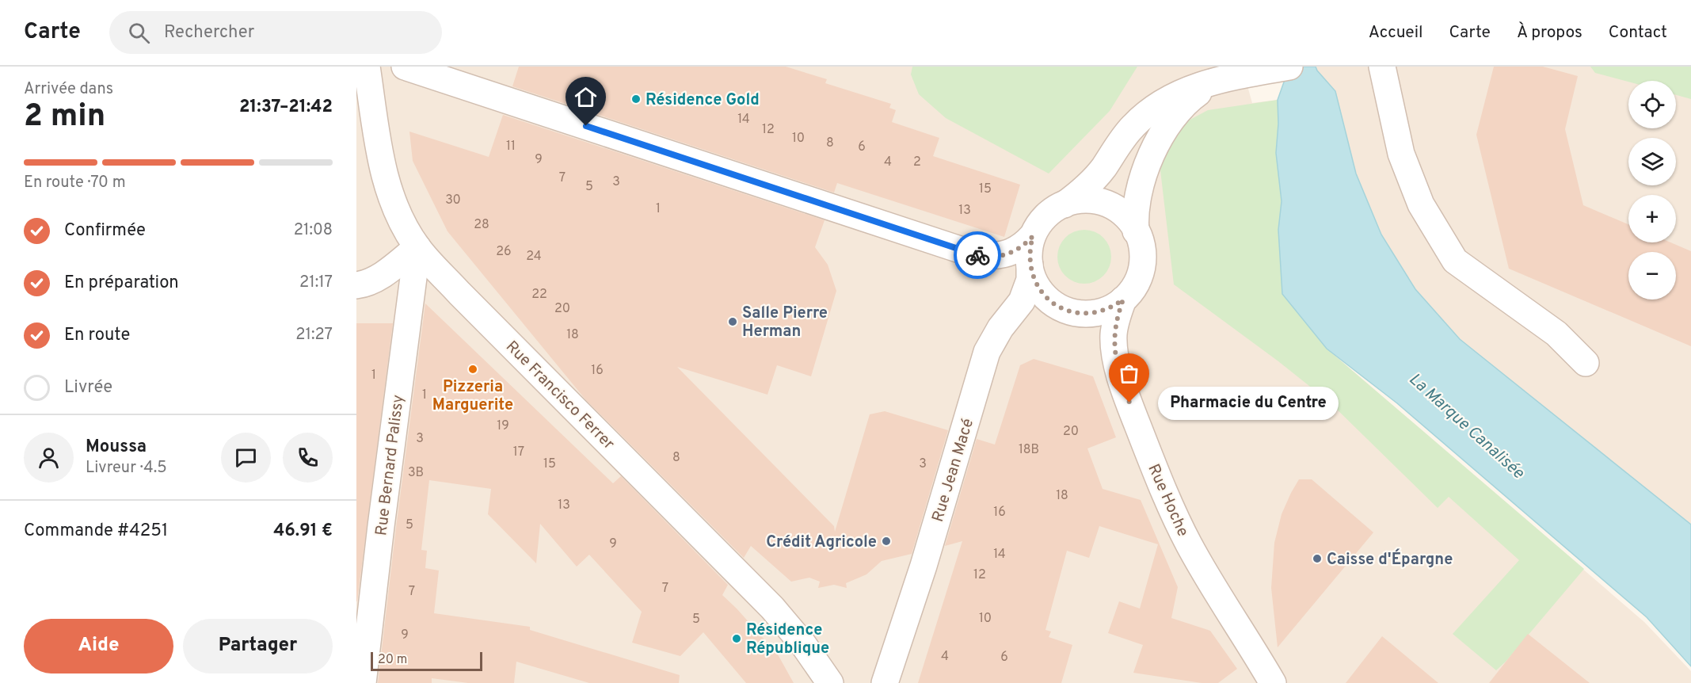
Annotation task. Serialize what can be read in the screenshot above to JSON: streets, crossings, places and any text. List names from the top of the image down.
{
  "streets": {
    "street": [
      "Rue Francisco Ferrer",
      "Rue Bernard Palissy",
      "Rue Jean Macé",
      "Rue Hoche"
    ]
  },
  "crossings": [
    ["Rue Francisco Ferrer", "Rue Bernard Palissy"],
    ["Rue Jean Macé", "Rue Hoche"]
  ],
  "water": ["La Marque Canalisée"],
  "places": [
    "Résidence Gold",
    "Salle Pierre Herman",
    "Pizzeria Marguerite",
    "Pharmacie du Centre",
    "Crédit Agricole",
    "Caisse d'Épargne",
    "Résidence République"
  ],
  "house_numbers": [
    "14",
    "12",
    "10",
    "8",
    "11",
    "6",
    "9",
    "4",
    "2",
    "7",
    "3",
    "5",
    "15",
    "30",
    "1",
    "13",
    "28",
    "26",
    "24",
    "22",
    "20",
    "18",
    "16",
    "1",
    "1",
    "19",
    "20",
    "3",
    "18B",
    "17",
    "8",
    "15",
    "3",
    "3B",
    "18",
    "13",
    "16",
    "5",
    "9",
    "14",
    "12",
    "7",
    "7",
    "10",
    "5",
    "9",
    "4",
    "6"
  ],
  "scale_bar": "20 m",
  "page": {
    "header": "Carte",
    "search": "Rechercher",
    "nav": [
      "Accueil",
      "Carte",
      "À propos",
      "Contact"
    ],
    "heading": ["2 min", "Arrivée dans", "21:37–21:42"],
    "panel": [
      "Moussa",
      "Livreur · 4.5",
      "Commande #4251",
      "46.91 €"
    ],
    "map_buttons": ["+", "−"],
    "bar": "En route · 70 m",
    "list": [
      ["Confirmée", "21:08"],
      ["En préparation", "21:17"],
      ["En route", "21:27"],
      "Livrée"
    ],
    "bubble": "Pharmacie du Centre",
    "buttons": ["Aide", "Partager"],
    "scale": "20 m"
  }
}
